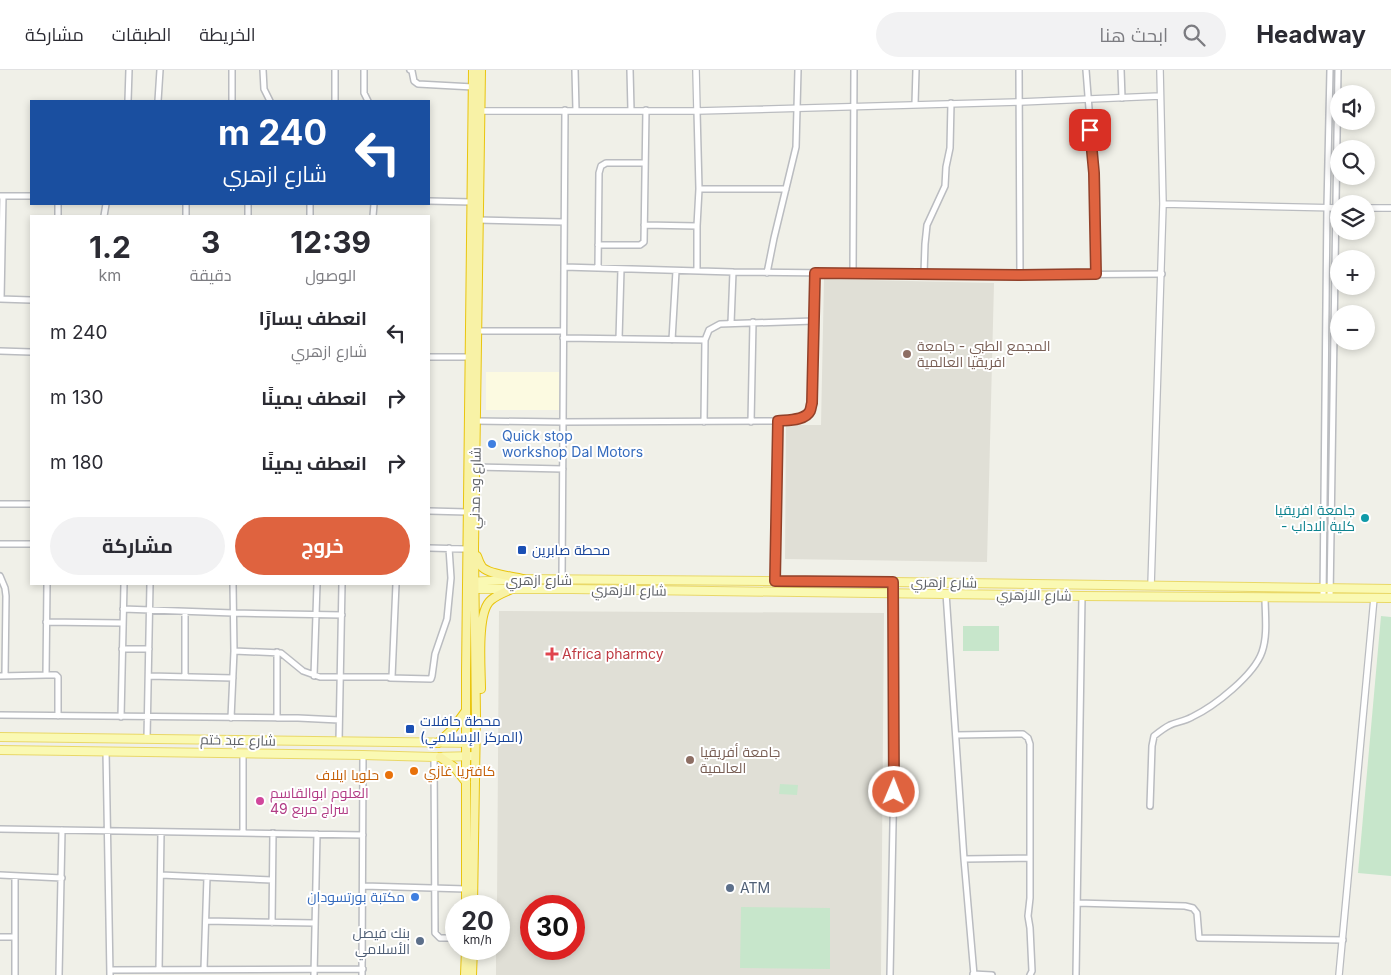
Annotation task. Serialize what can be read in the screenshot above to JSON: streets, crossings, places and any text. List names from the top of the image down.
{
  "streets": {
    "highway": ["شارع ود مدني"],
    "main road": ["شارع ازهري", "شارع الازهري", "شارع عبد ختم"]
  },
  "crossings": [
    ["شارع ود مدني", "شارع ازهري"],
    ["شارع ود مدني", "شارع الازهري"],
    ["شارع ود مدني", "شارع عبد ختم"],
    ["شارع ازهري", "شارع الازهري"]
  ],
  "places": {
    "other": [
      "المجمع الطبي - جامعة افريقيا العالمية",
      "Quick stop workshop Dal Motors",
      "جامعة افريقيا - كلية الاداب",
      "جامعة أفريقيا العالمية",
      "كافتريا غازي",
      "حلويا ايلاف",
      "العلوم ابوالقاسم سراج مربع 49",
      "ATM",
      "مكتبة بورتسودان",
      "بنك فيصل الأسلامي"
    ],
    "transit": ["محطة صابرين", "محطة حافلات (المركز الإسلامي)"],
    "health": ["Africa pharmcy"]
  },
  "page": {
    "header": "Headway",
    "search": "ابحث هنا",
    "nav": ["الخريطة", "الطبقات", "مشاركة"],
    "map_buttons": ["+", "−"],
    "turn": ["240 m", "شارع ازهري"],
    "eta": [
      "12:39",
      "الوصول",
      "3",
      "دقيقة",
      "1.2",
      "km"
    ],
    "list": [
      {
        "name": "انعطف يسارًا",
        "note": "شارع ازهري",
        "value": "240 m"
      },
      {
        "name": "انعطف يمينًا",
        "value": "130 m"
      },
      {
        "name": "انعطف يمينًا",
        "value": "180 m"
      }
    ],
    "buttons": ["خروج", "مشاركة"],
    "speed": "20 km/h",
    "limit": "30"
  }
}
